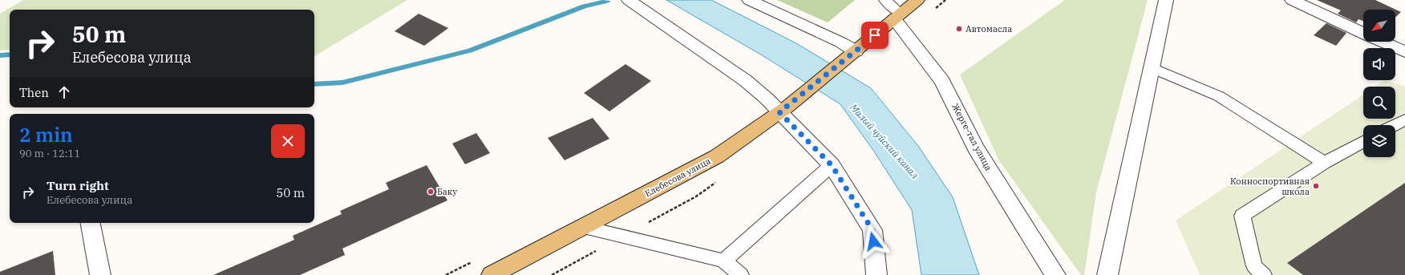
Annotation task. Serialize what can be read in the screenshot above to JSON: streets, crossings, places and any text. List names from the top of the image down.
{
  "streets": {
    "main road": ["Елебесова улица"],
    "street": ["Жерге-тал улица"]
  },
  "crossings": [
    ["Жерге-тал улица", "Елебесова улица"]
  ],
  "water": ["Малый чуйский канал"],
  "places": ["Автомасла", "Конноспортивная школа", "Баку"],
  "north": "bottom left",
  "page": {
    "turn": ["50 m", "Елебесова улица"],
    "then": "Then",
    "heading": ["2 min", "90 m · 12:11"],
    "list": [
      {
        "name": "Turn right",
        "note": "Елебесова улица",
        "value": "50 m"
      }
    ]
  }
}
